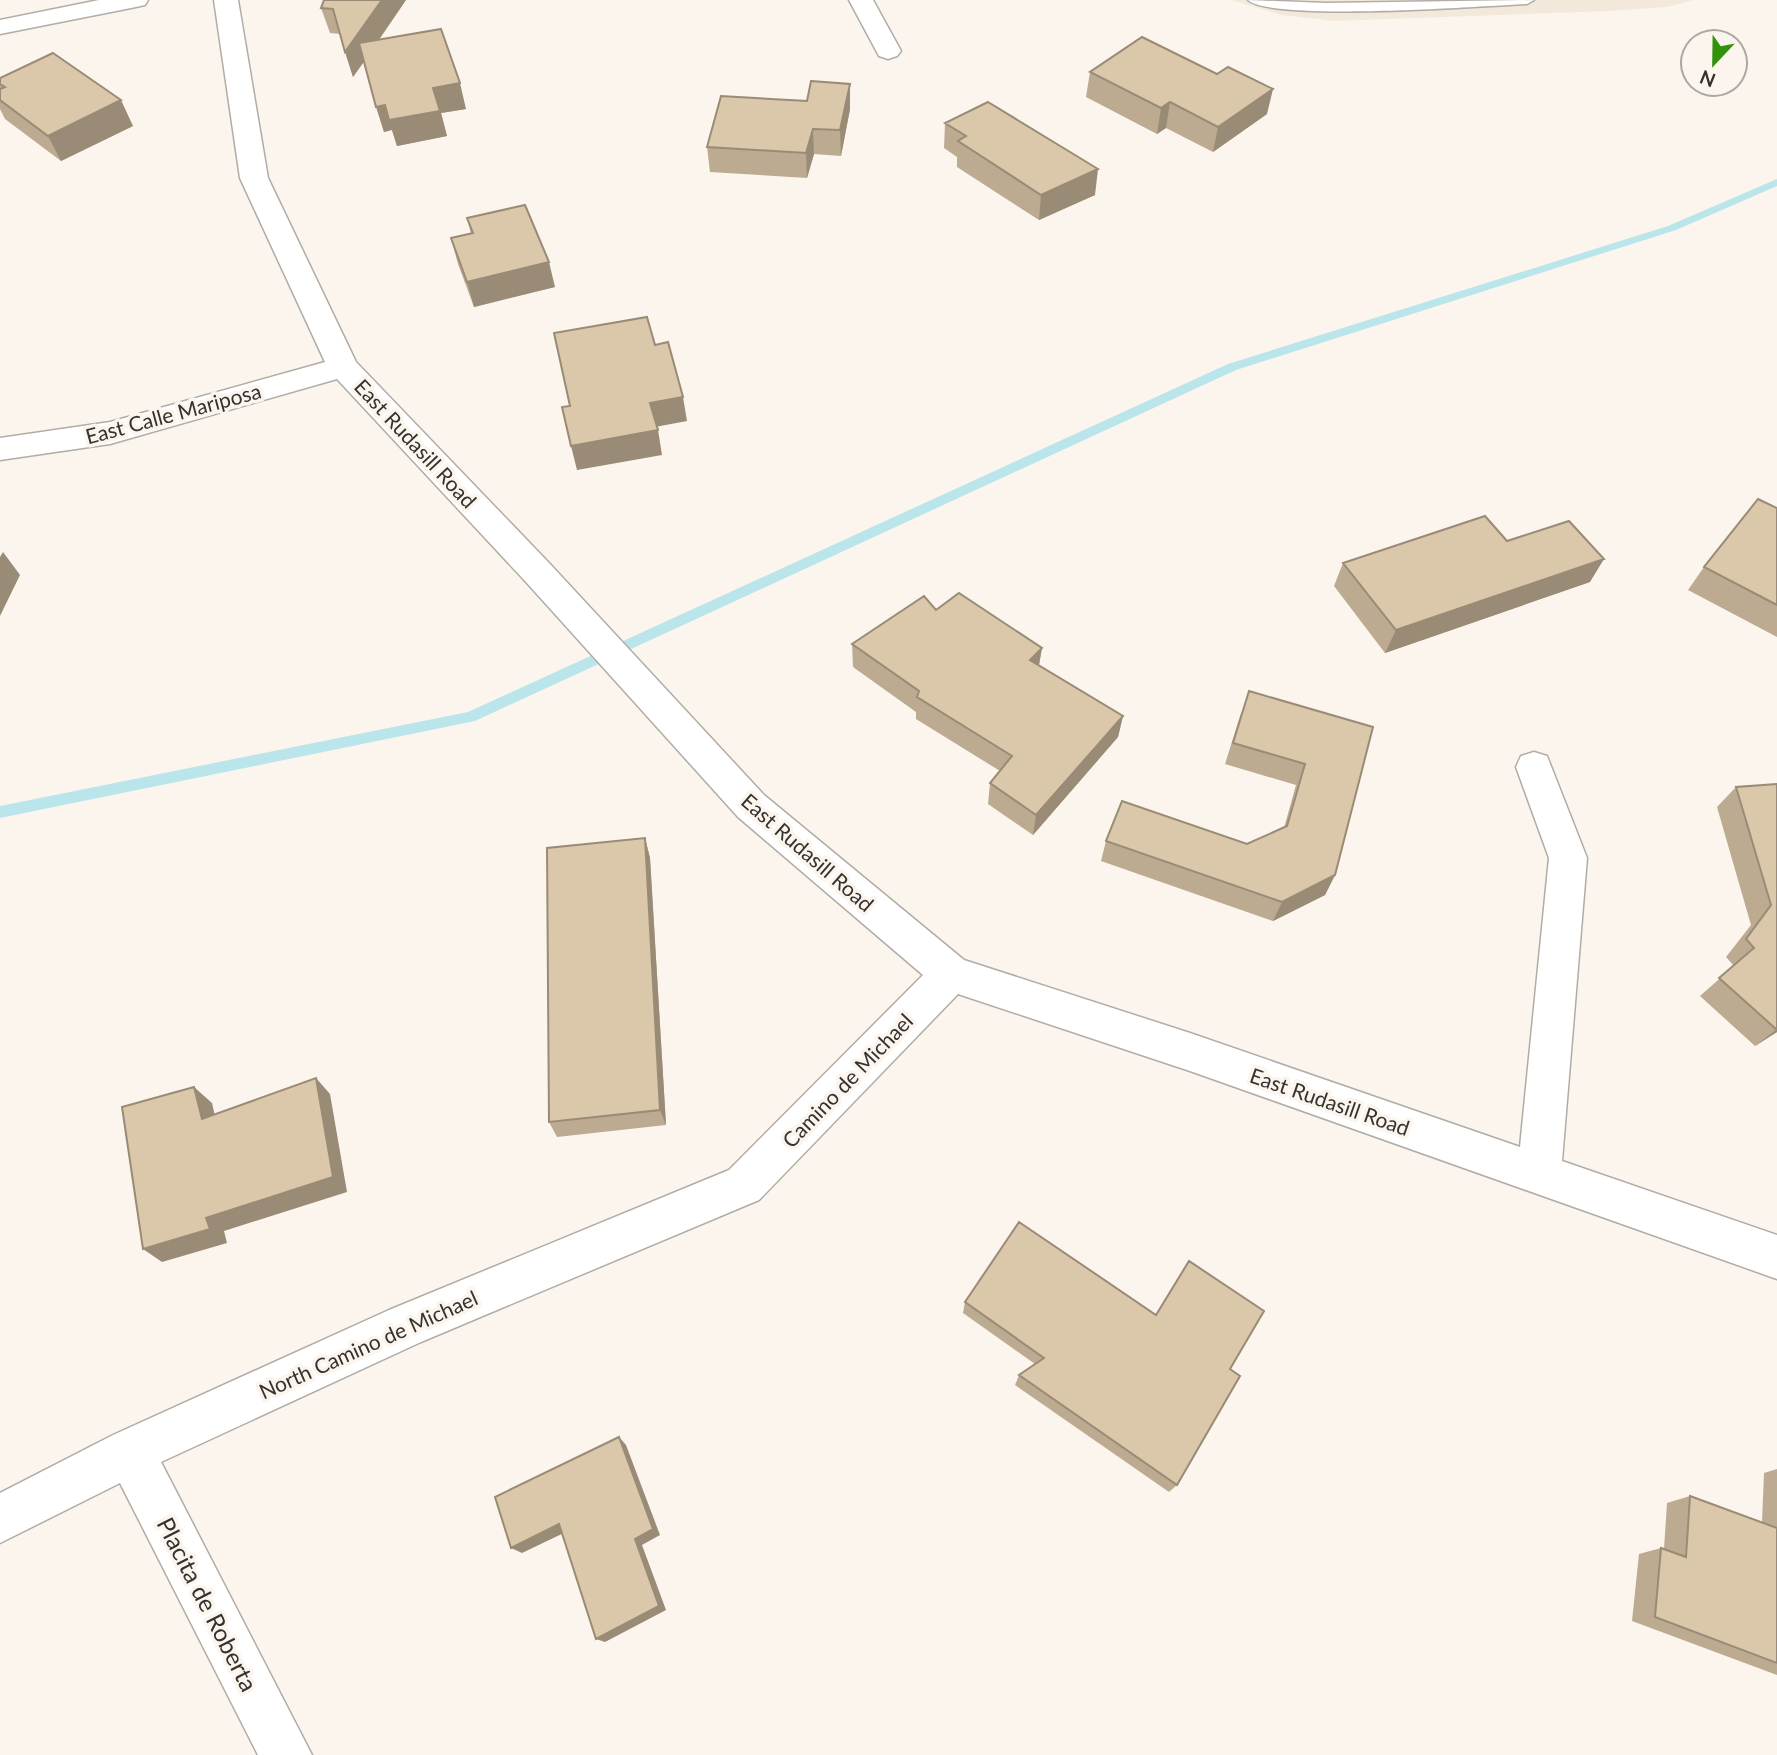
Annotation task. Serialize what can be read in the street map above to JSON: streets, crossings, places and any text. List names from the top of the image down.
{
  "streets": {
    "street": [
      "East Calle Mariposa",
      "East Rudasill Road",
      "Camino de Michael",
      "North Camino de Michael",
      "Placita de Roberta"
    ]
  },
  "crossings": [
    ["East Calle Mariposa", "East Rudasill Road"],
    ["East Rudasill Road", "Camino de Michael"],
    ["Camino de Michael", "North Camino de Michael"],
    ["North Camino de Michael", "Placita de Roberta"]
  ],
  "north": "bottom"
}
